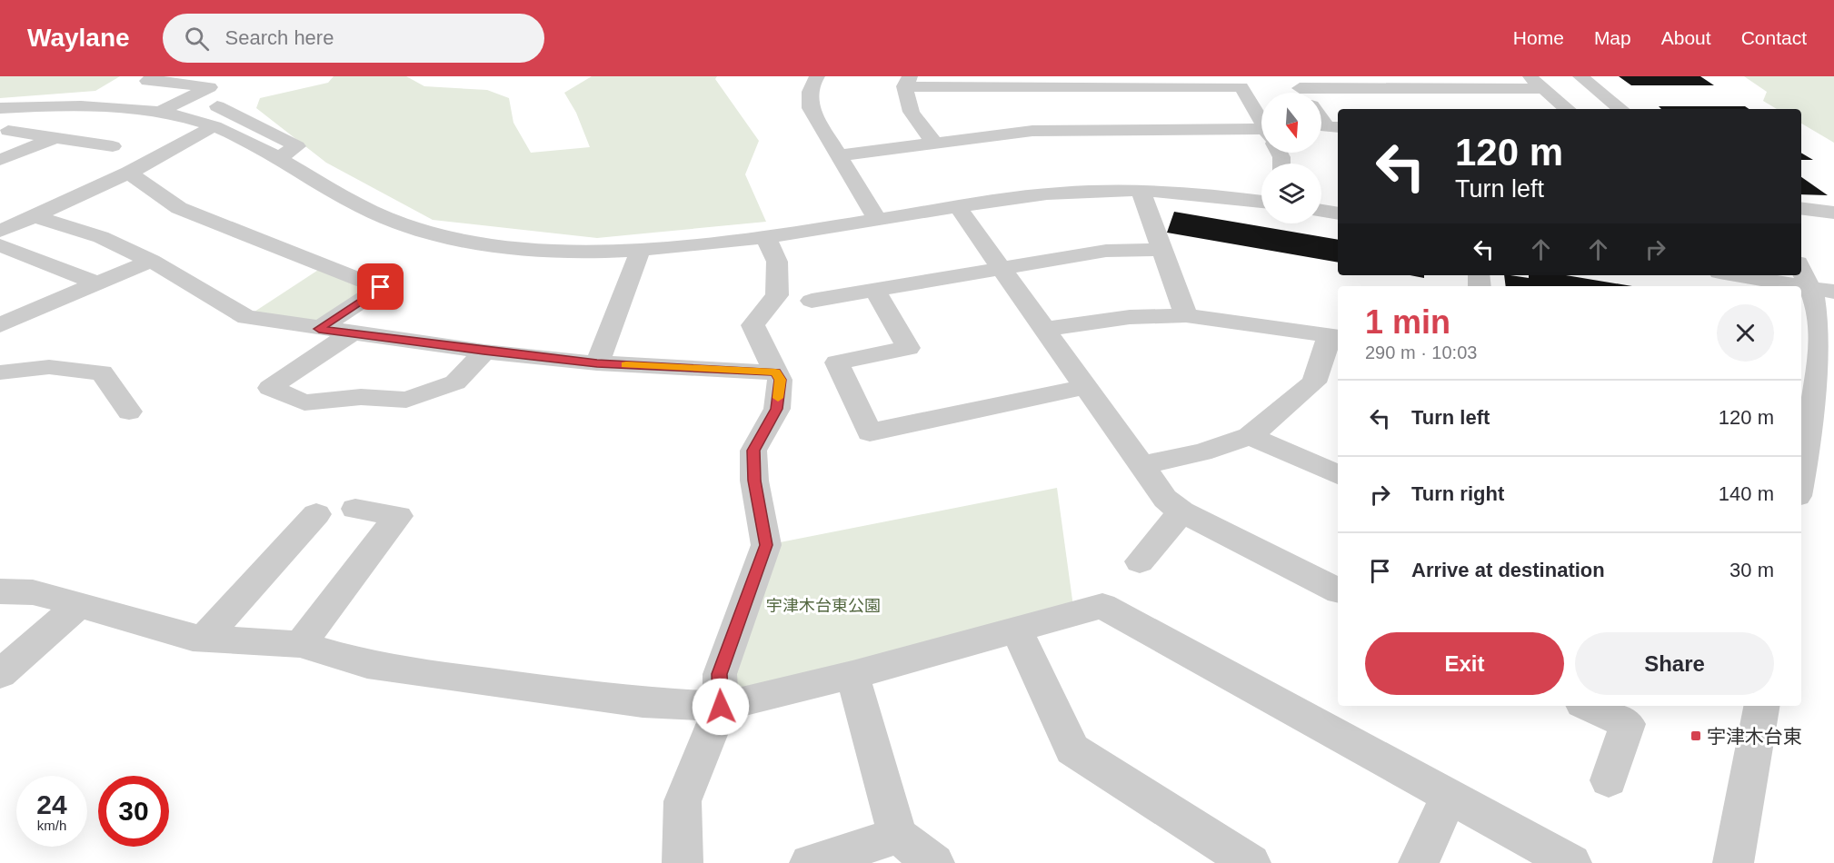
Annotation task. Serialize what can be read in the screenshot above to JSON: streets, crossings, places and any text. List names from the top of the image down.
{
  "parks": ["宇津木台東公園"],
  "places": {
    "transit": ["宇津木台東"]
  },
  "north": "bottom",
  "page": {
    "header": "Waylane",
    "search": "Search here",
    "nav": [
      "Home",
      "Map",
      "About",
      "Contact"
    ],
    "turn": ["120 m", "Turn left"],
    "heading": ["1 min", "290 m · 10:03"],
    "list": [
      {
        "name": "Turn left",
        "value": "120 m"
      },
      {
        "name": "Turn right",
        "value": "140 m"
      },
      {
        "name": "Arrive at destination",
        "value": "30 m"
      }
    ],
    "buttons": ["Exit", "Share"],
    "speed": "24 km/h",
    "limit": "30"
  }
}
